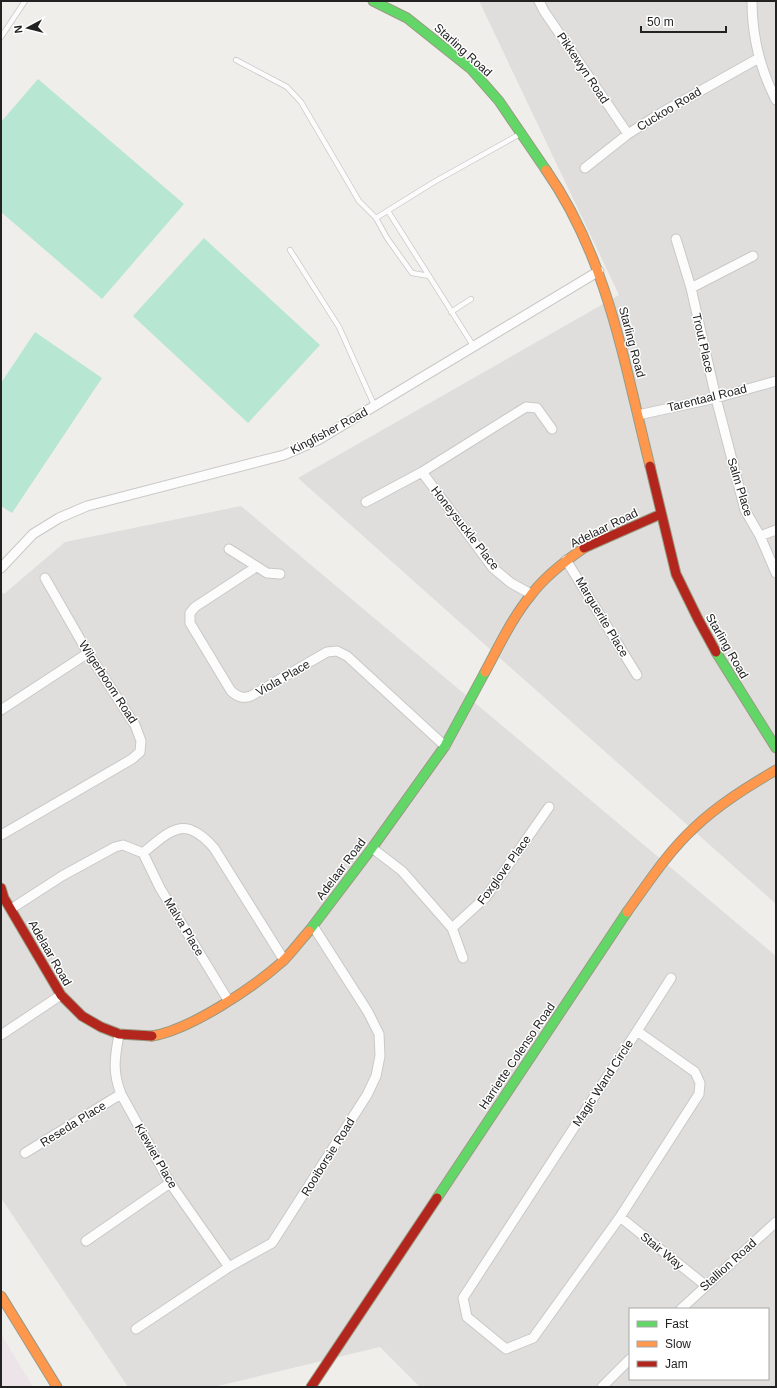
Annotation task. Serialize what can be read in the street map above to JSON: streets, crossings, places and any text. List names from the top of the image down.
{
  "streets": {
    "street": [
      "Starling Road",
      "Pikkewyn Road",
      "Cuckoo Road",
      "Trout Place",
      "Tarentaal Road",
      "Kingfisher Road",
      "Salm Place",
      "Honeysuckle Place",
      "Adelaar Road",
      "Marguerite Place",
      "Viola Place",
      "Wilgerboom Road",
      "Foxglove Place",
      "Malva Place",
      "Harriette Colenso Road",
      "Magic Wand Circle",
      "Reseda Place",
      "Kiewiet Place",
      "Rooiborsie Road",
      "Stair Way",
      "Stallion Road"
    ]
  },
  "crossings": [
    ["Starling Road", "Tarentaal Road"],
    ["Starling Road", "Kingfisher Road"],
    ["Starling Road", "Adelaar Road"],
    ["Pikkewyn Road", "Cuckoo Road"],
    ["Trout Place", "Tarentaal Road"],
    ["Trout Place", "Salm Place"],
    ["Tarentaal Road", "Salm Place"],
    ["Honeysuckle Place", "Adelaar Road"],
    ["Adelaar Road", "Marguerite Place"],
    ["Adelaar Road", "Viola Place"],
    ["Adelaar Road", "Malva Place"],
    ["Adelaar Road", "Kiewiet Place"],
    ["Adelaar Road", "Rooiborsie Road"],
    ["Magic Wand Circle", "Stair Way"],
    ["Reseda Place", "Kiewiet Place"],
    ["Kiewiet Place", "Rooiborsie Road"],
    ["Stair Way", "Stallion Road"]
  ],
  "legend": ["Fast", "Slow", "Jam"],
  "scale_bar": "50 m",
  "north": "left"
}
